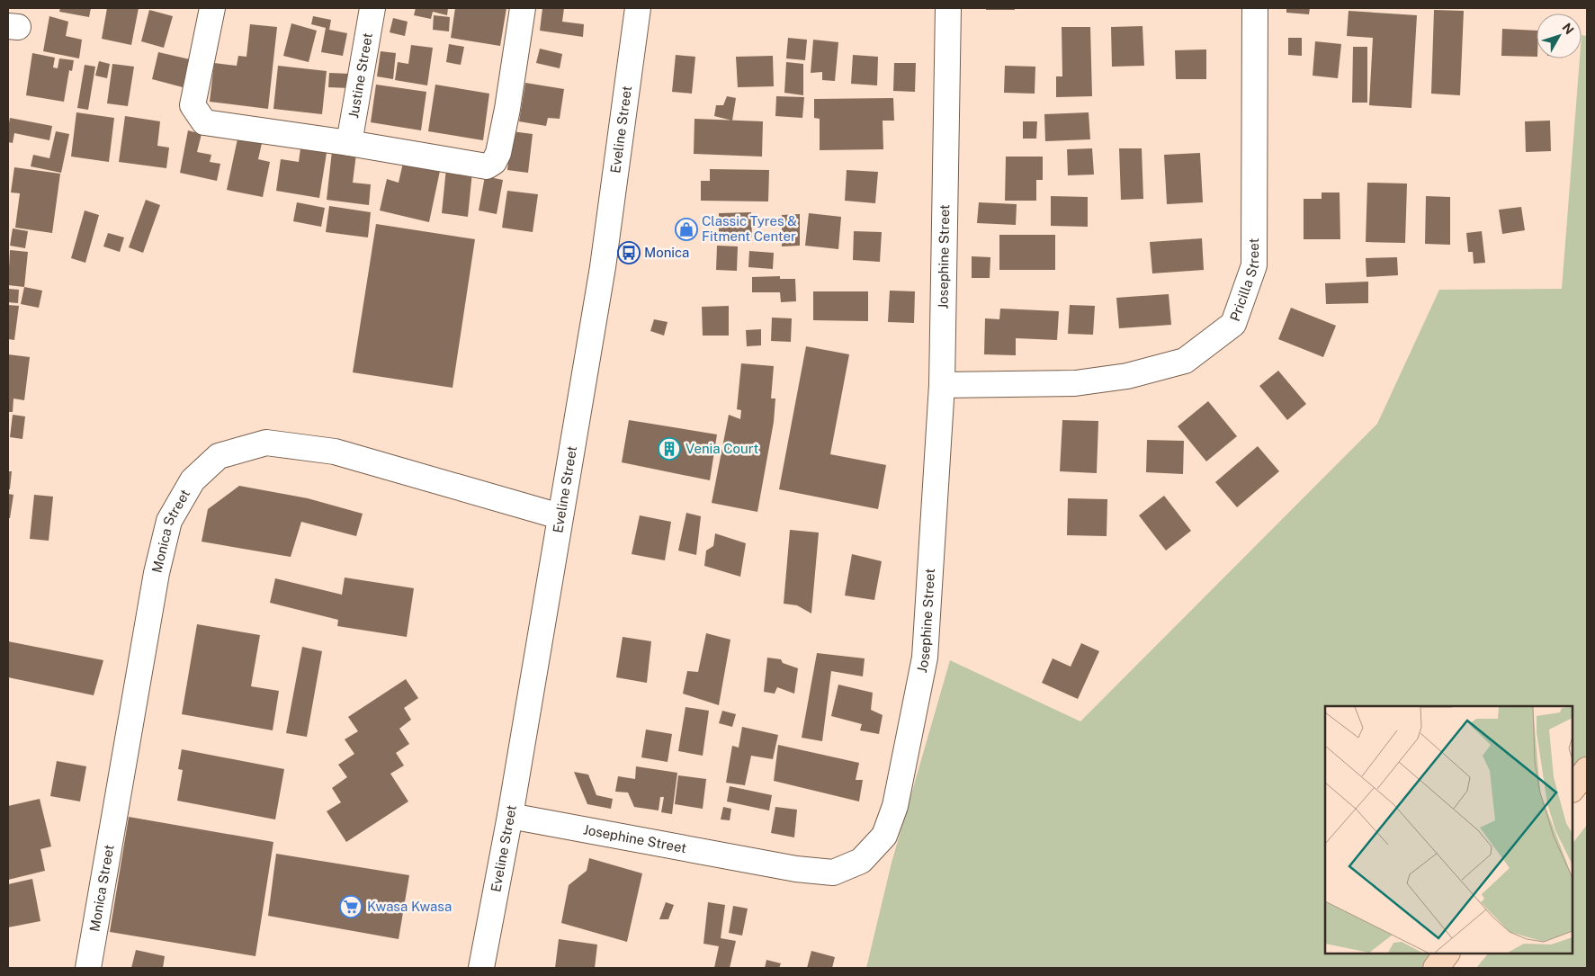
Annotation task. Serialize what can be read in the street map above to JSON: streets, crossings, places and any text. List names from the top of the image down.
{
  "streets": {
    "street": [
      "Justine Street",
      "Eveline Street",
      "Josephine Street",
      "Pricilla Street",
      "Monica Street"
    ]
  },
  "crossings": [
    ["Eveline Street", "Josephine Street"],
    ["Eveline Street", "Monica Street"],
    ["Josephine Street", "Pricilla Street"]
  ],
  "places": {
    "shop": ["Classic Tyres & Fitment Center"],
    "bus stop": ["Monica"],
    "building": ["Venia Court"],
    "supermarket": ["Kwasa Kwasa"]
  },
  "north": "top right"
}
